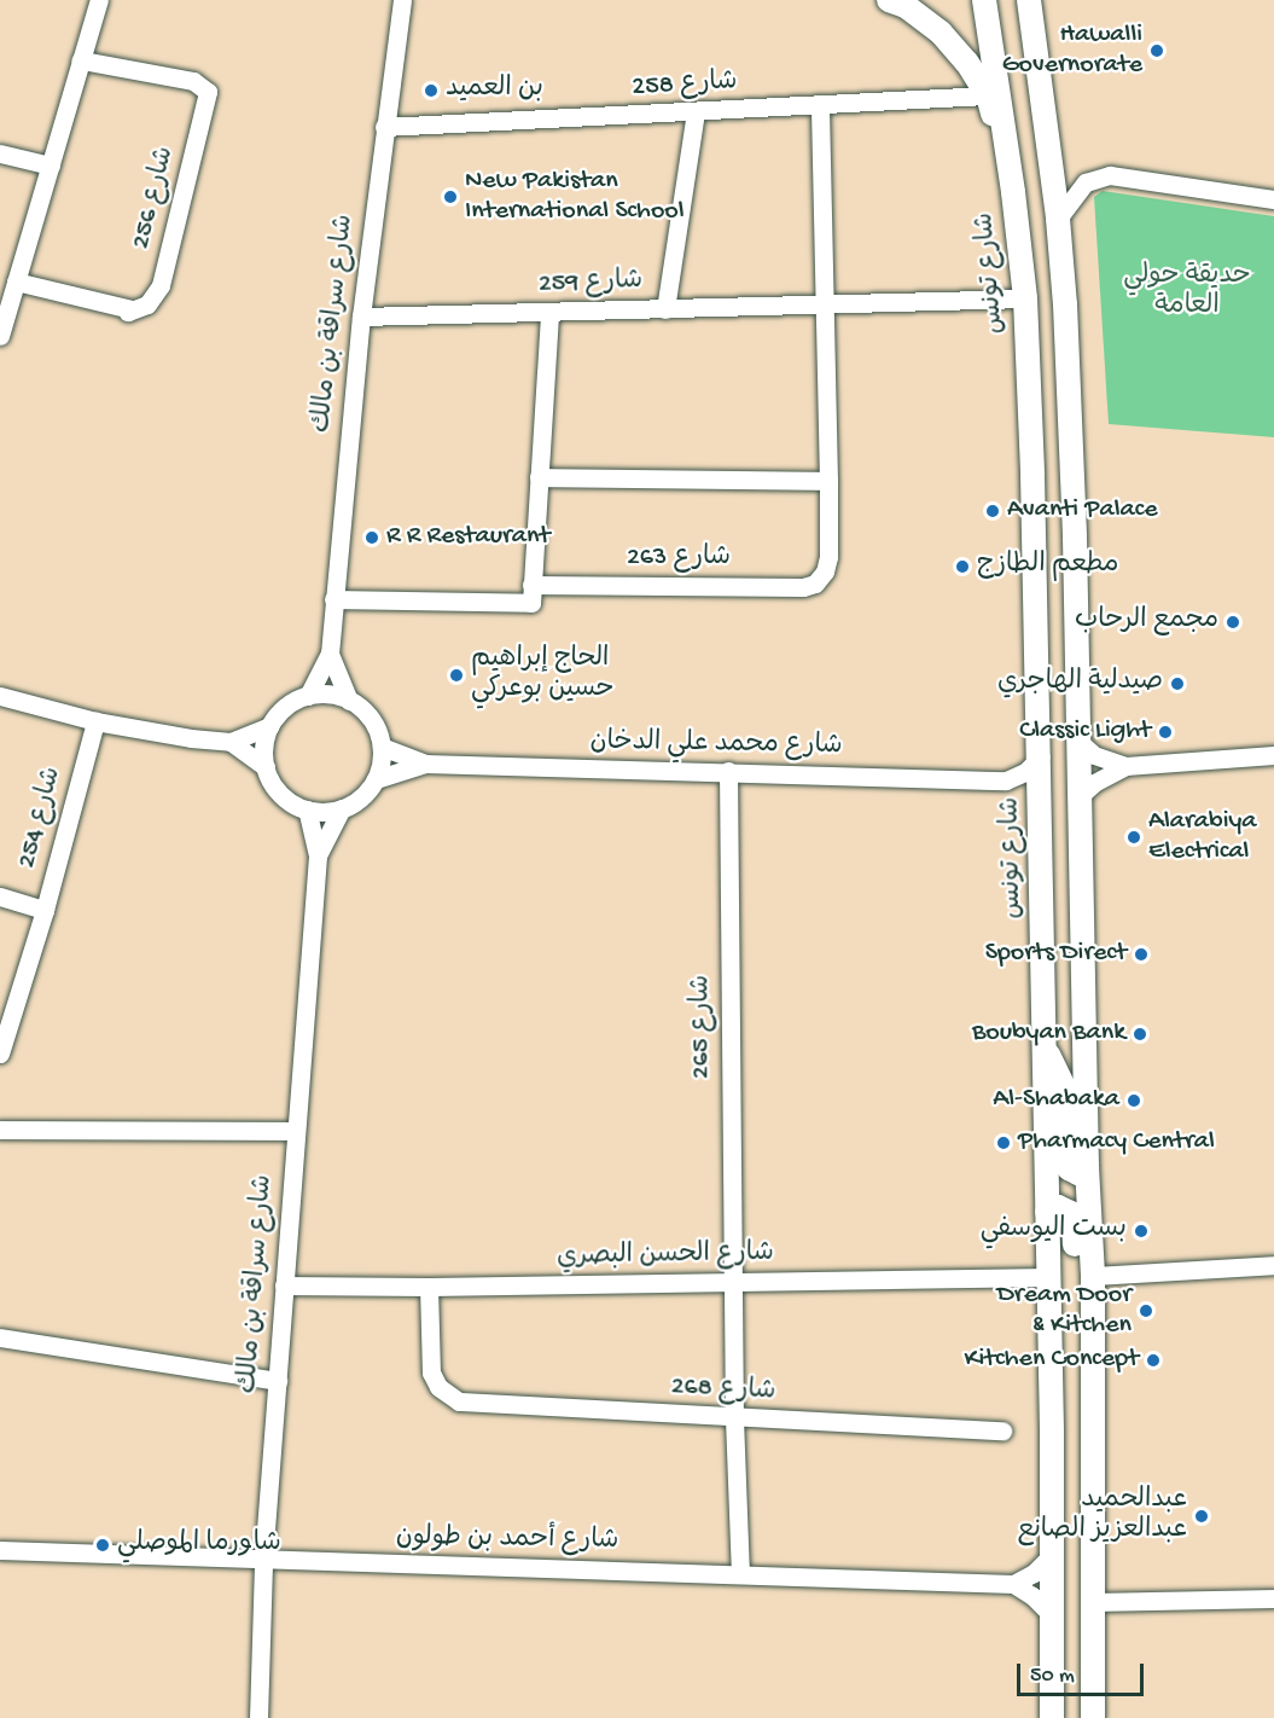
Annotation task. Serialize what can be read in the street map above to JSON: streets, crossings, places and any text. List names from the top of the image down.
{
  "streets": {
    "main road": ["شارع تونس"],
    "street": [
      "شارع 258",
      "شارع 256",
      "شارع 259",
      "شارع سراقة بن مالك",
      "شارع 263",
      "شارع محمد علي الدخان",
      "شارع 254",
      "شارع 265",
      "شارع الحسن البصري",
      "شارع 268",
      "شارع أحمد بن طولون"
    ]
  },
  "crossings": [
    ["شارع 258", "شارع سراقة بن مالك"],
    ["شارع تونس", "شارع 259"],
    ["شارع تونس", "شارع محمد علي الدخان"],
    ["شارع تونس", "شارع الحسن البصري"],
    ["شارع 259", "شارع سراقة بن مالك"],
    ["شارع سراقة بن مالك", "شارع 263"],
    ["شارع سراقة بن مالك", "شارع محمد علي الدخان"],
    ["شارع سراقة بن مالك", "شارع الحسن البصري"],
    ["شارع سراقة بن مالك", "شارع أحمد بن طولون"],
    ["شارع محمد علي الدخان", "شارع 265"],
    ["شارع 265", "شارع الحسن البصري"],
    ["شارع 265", "شارع 268"],
    ["شارع 265", "شارع أحمد بن طولون"],
    ["شارع الحسن البصري", "شارع 268"]
  ],
  "parks": ["حديقة حولي العامة"],
  "places": [
    "Hawalli Governorate",
    "بن العميد",
    "New Pakistan International School",
    "Avanti Palace",
    "R R Restaurant",
    "مطعم الطازج",
    "مجمع الرحاب",
    "الحاج إبراهيم حسين بوعركي",
    "صيدلية الهاجري",
    "Classic Light",
    "Alarabiya Electrical",
    "Sports Direct",
    "Boubyan Bank",
    "Al-Shabaka",
    "Pharmacy Central",
    "بست اليوسفي",
    "Dream Door & Kitchen",
    "Kitchen Concept",
    "عبدالحميد عبدالعزيز الصانع",
    "شاورما الموصلي"
  ],
  "scale_bar": "50 m"
}
